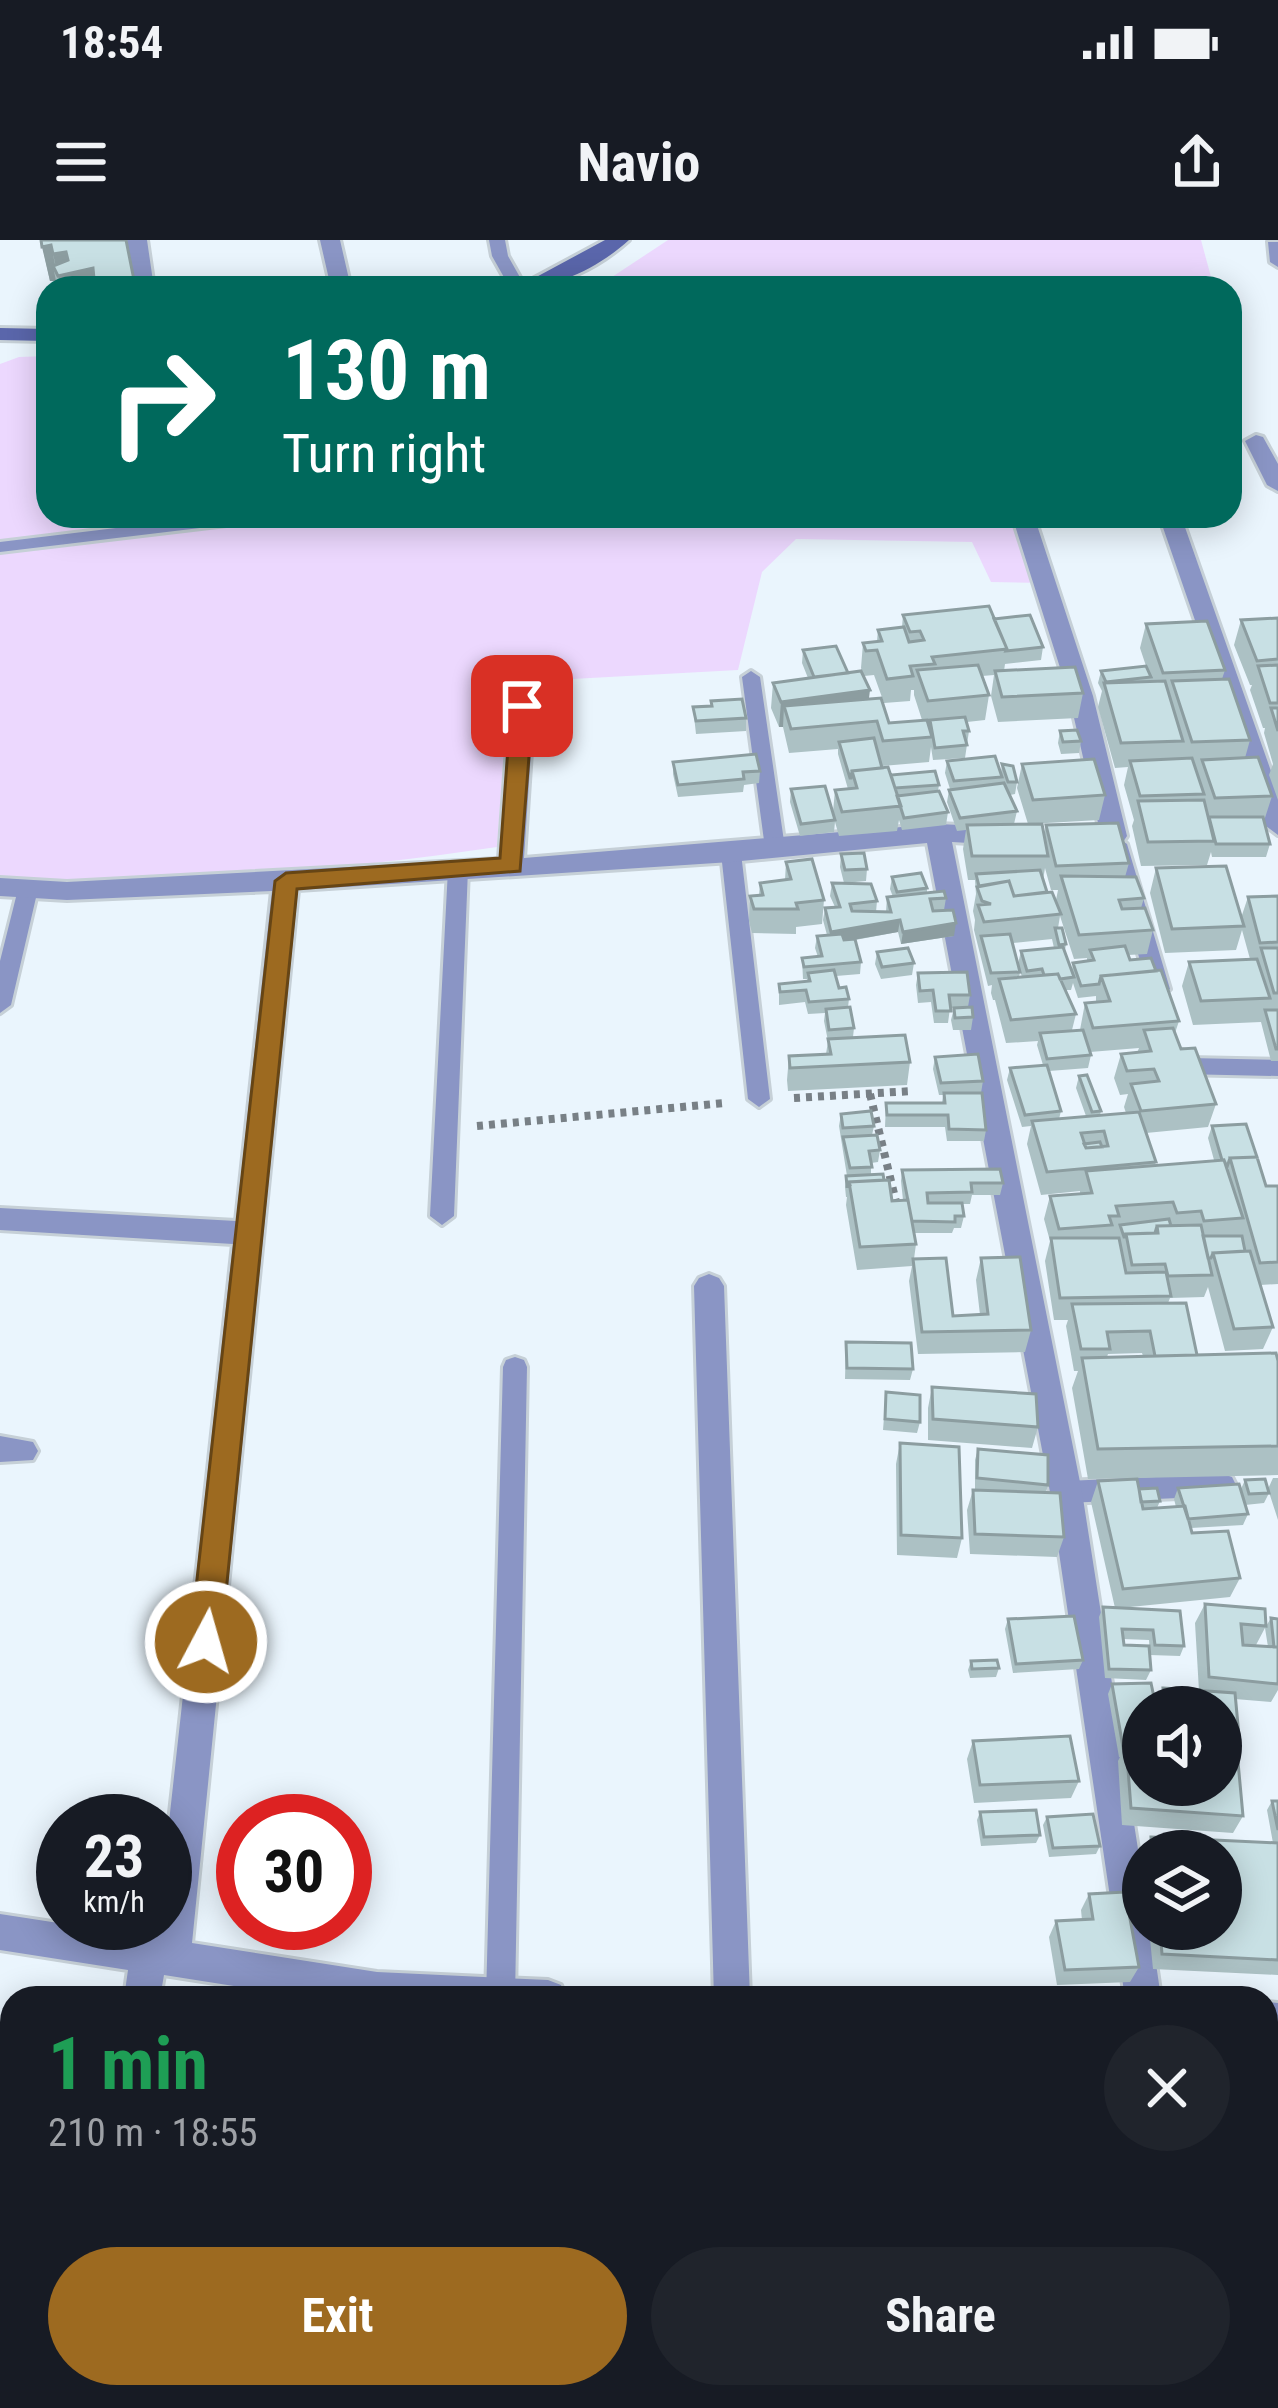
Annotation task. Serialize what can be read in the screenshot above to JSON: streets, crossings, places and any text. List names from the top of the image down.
{
  "page": {
    "status": "18:54",
    "header": "Navio",
    "turn": ["130 m", "Turn right"],
    "speed": "23 km/h",
    "limit": "30",
    "heading": ["1 min", "210 m · 18:55"],
    "buttons": ["Exit", "Share"]
  }
}
